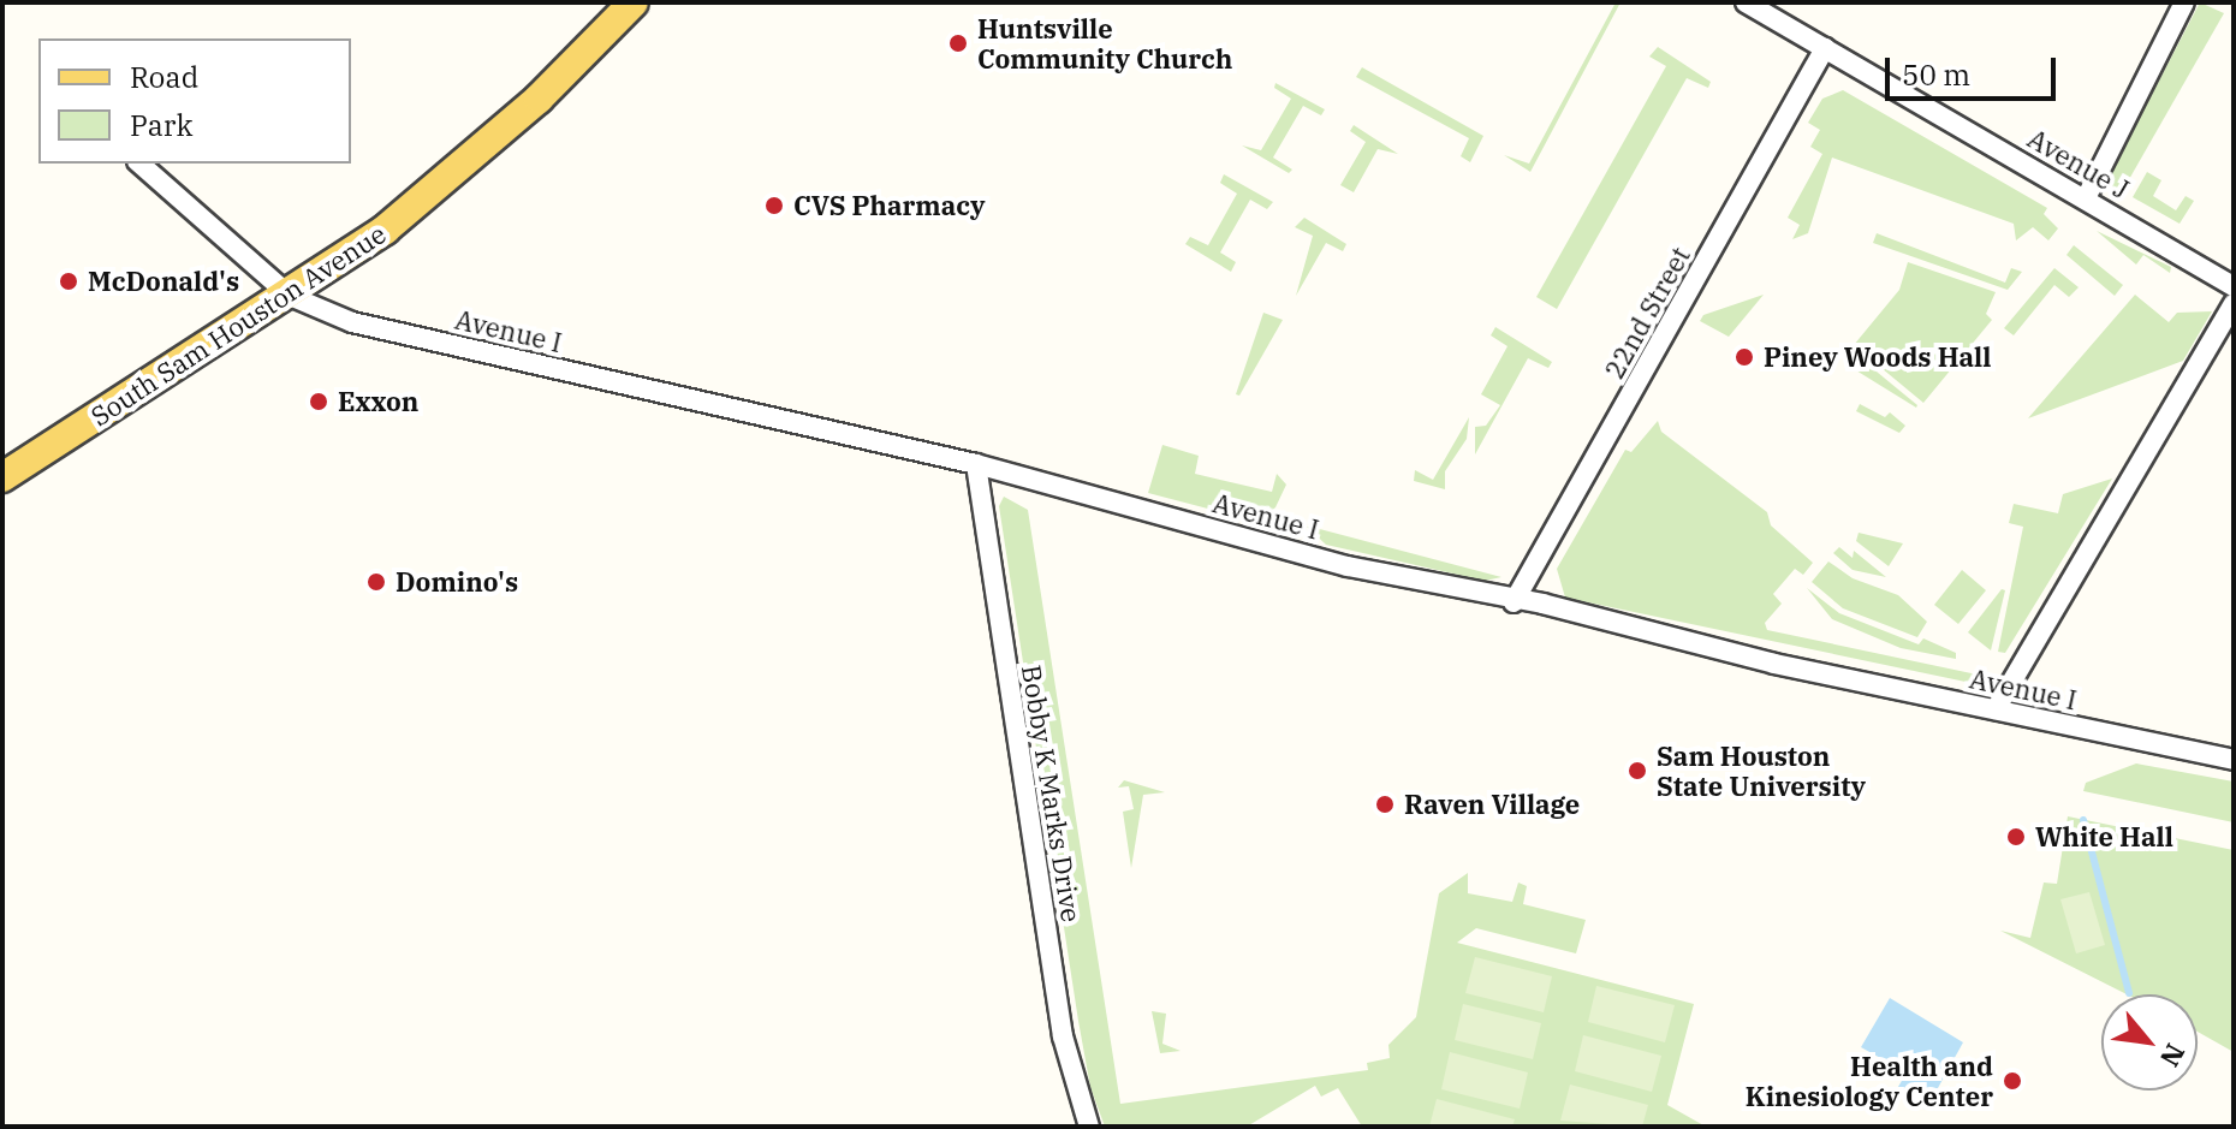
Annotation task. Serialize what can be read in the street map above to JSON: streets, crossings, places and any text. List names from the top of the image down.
{
  "streets": {
    "main road": ["South Sam Houston Avenue"],
    "street": [
      "Avenue J",
      "22nd Street",
      "Avenue I",
      "Bobby K Marks Drive"
    ]
  },
  "crossings": [
    ["Avenue J", "22nd Street"],
    ["22nd Street", "Avenue I"],
    ["South Sam Houston Avenue", "Avenue I"],
    ["Avenue I", "Bobby K Marks Drive"]
  ],
  "places": [
    "Huntsville Community Church",
    "CVS Pharmacy",
    "McDonald's",
    "Piney Woods Hall",
    "Exxon",
    "Domino's",
    "Sam Houston State University",
    "Raven Village",
    "White Hall",
    "Health and Kinesiology Center"
  ],
  "legend": ["Road", "Park"],
  "scale_bar": "50 m",
  "north": "bottom right"
}
